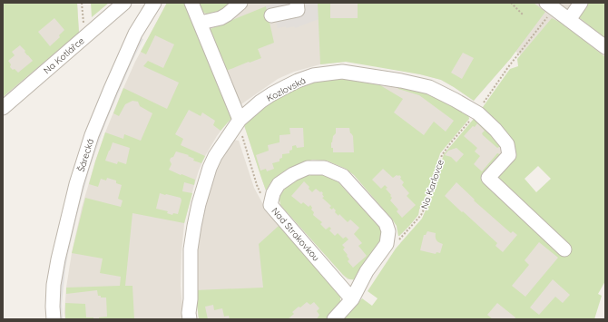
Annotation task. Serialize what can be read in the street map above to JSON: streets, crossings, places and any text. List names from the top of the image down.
{
  "streets": {
    "street": [
      "Na Kotlářce",
      "Kozlovská",
      "Šárecká",
      "Nad Strakovkou"
    ],
    "path": ["Na Karlovce"]
  },
  "crossings": [
    ["Kozlovská", "Na Karlovce"],
    ["Na Karlovce", "Nad Strakovkou"]
  ]
}
